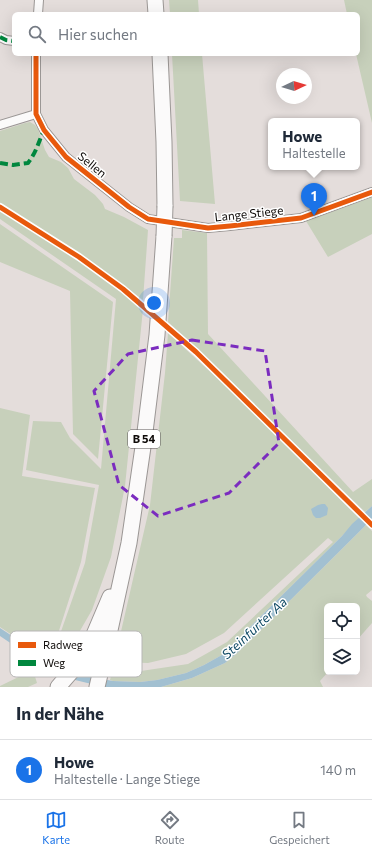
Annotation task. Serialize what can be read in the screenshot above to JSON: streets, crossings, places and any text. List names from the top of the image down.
{
  "streets": {
    "highway": ["B 54"],
    "street": ["Sellen", "Lange Stiege"]
  },
  "crossings": [
    ["Sellen", "Lange Stiege"]
  ],
  "water": ["Steinfurter Aa"],
  "legend": ["Radweg", "Weg"],
  "north": "right",
  "page": {
    "search": "Hier suchen",
    "popup": ["Howe", "Haltestelle"],
    "pins": "1",
    "heading": "In der Nähe",
    "list": [
      {
        "mark": "1",
        "name": "Howe",
        "note": "Haltestelle · Lange Stiege",
        "value": "140 m"
      }
    ],
    "nav": ["Karte", "Route", "Gespeichert"]
  }
}
